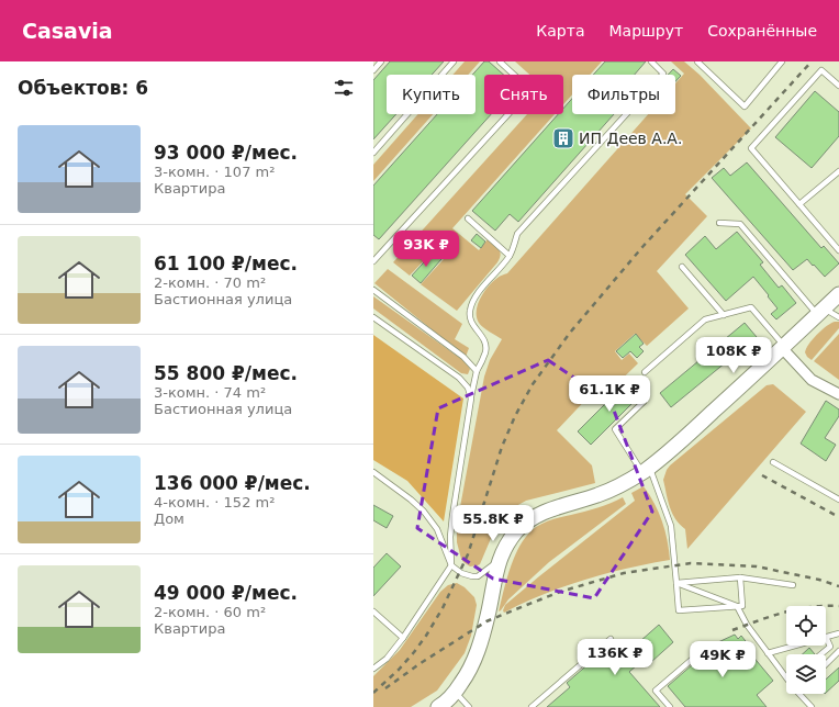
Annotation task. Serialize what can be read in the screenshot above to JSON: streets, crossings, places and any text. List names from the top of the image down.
{
  "places": {
    "building": ["ИП Деев А.А."]
  },
  "page": {
    "header": "Casavia",
    "nav": ["Карта", "Маршрут", "Сохранённые"],
    "heading": "Объектов: 6",
    "chip": ["Купить", "Снять", "Фильтры"],
    "list": [
      {
        "name": "93 000 ₽/мес.",
        "note": "3-комн. · 107 m² · Квартира"
      },
      {
        "name": "61 100 ₽/мес.",
        "note": "2-комн. · 70 m² · Бастионная улица"
      },
      {
        "name": "55 800 ₽/мес.",
        "note": "3-комн. · 74 m² · Бастионная улица"
      },
      {
        "name": "136 000 ₽/мес.",
        "note": "4-комн. · 152 m² · Дом"
      },
      {
        "name": "49 000 ₽/мес.",
        "note": "2-комн. · 60 m² · Квартира"
      }
    ],
    "price": [
      "93K ₽",
      "108K ₽",
      "61.1K ₽",
      "55.8K ₽",
      "136K ₽",
      "49K ₽"
    ]
  }
}
